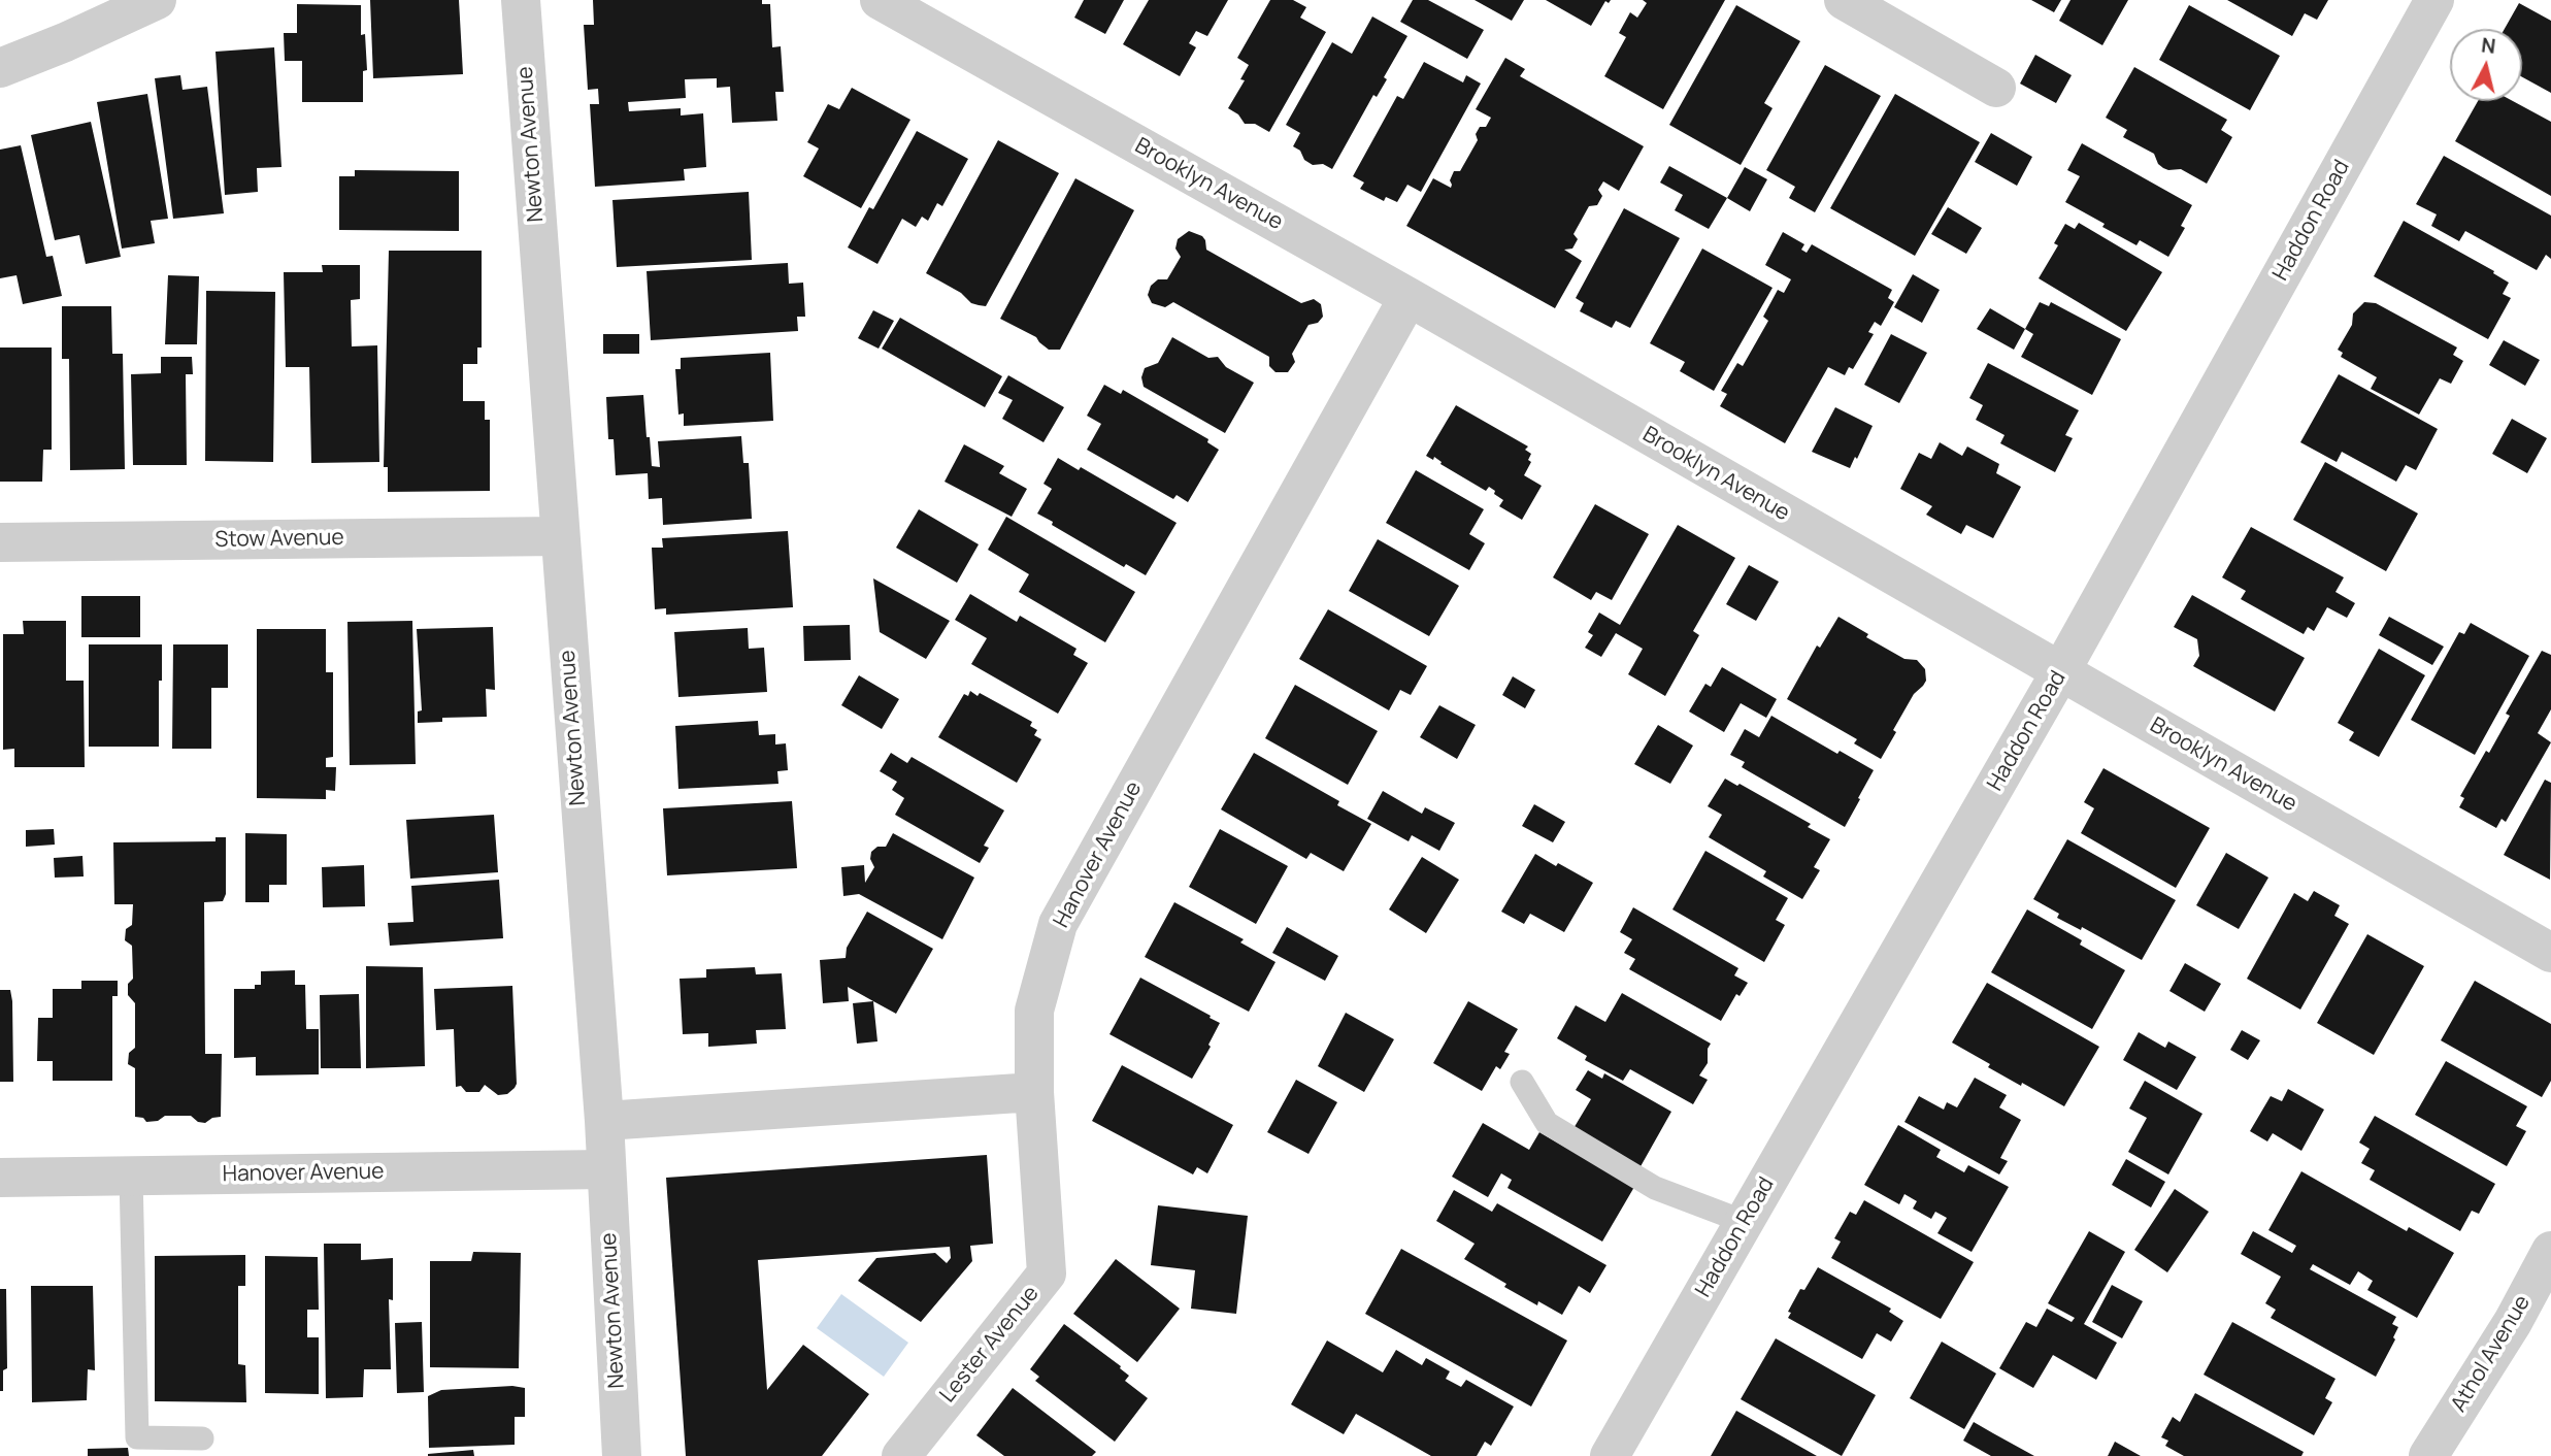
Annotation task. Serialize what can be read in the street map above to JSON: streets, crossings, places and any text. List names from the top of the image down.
{
  "streets": {
    "street": [
      "Newton Avenue",
      "Brooklyn Avenue",
      "Haddon Road",
      "Stow Avenue",
      "Hanover Avenue",
      "Lester Avenue",
      "Athol Avenue"
    ]
  },
  "crossings": [
    ["Newton Avenue", "Stow Avenue"],
    ["Newton Avenue", "Hanover Avenue"],
    ["Brooklyn Avenue", "Haddon Road"],
    ["Brooklyn Avenue", "Hanover Avenue"],
    ["Hanover Avenue", "Lester Avenue"]
  ],
  "north": "top"
}
